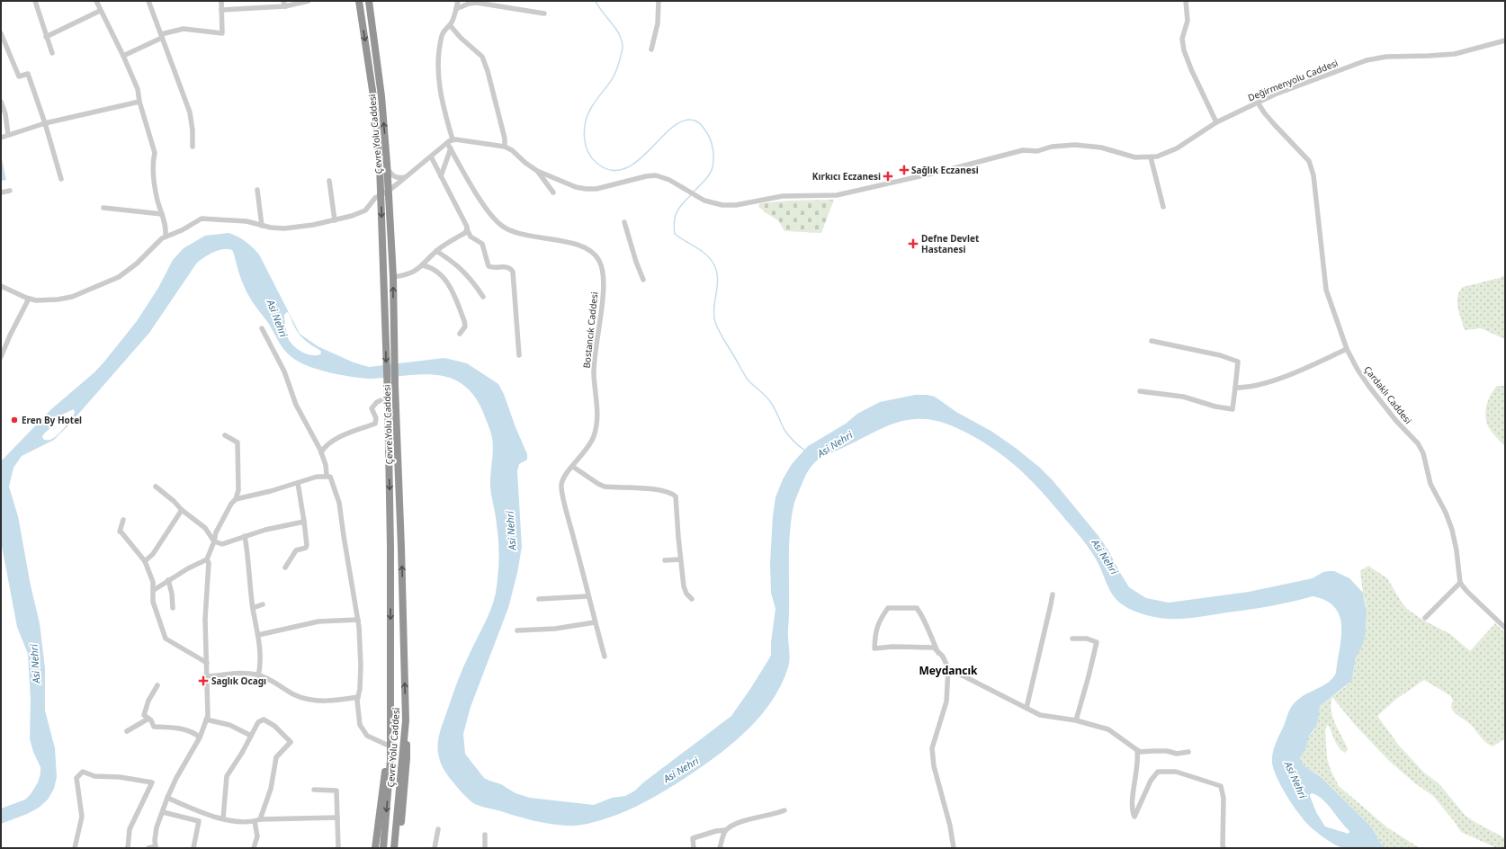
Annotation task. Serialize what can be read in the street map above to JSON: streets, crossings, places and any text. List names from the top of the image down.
{
  "streets": {
    "highway": ["Çevre Yolu Caddesi"],
    "street": ["Değirmenyolu Caddesi", "Bostancık Caddesi", "Çardaklı Caddesi"]
  },
  "crossings": [
    ["Değirmenyolu Caddesi", "Çardaklı Caddesi"]
  ],
  "districts": ["Meydancık"],
  "water": ["Asi Nehri"],
  "places": {
    "health": [
      "Sağlık Eczanesi",
      "Kırkıcı Eczanesi",
      "Defne Devlet Hastanesi",
      "Saglık Ocagı"
    ],
    "other": ["Eren By Hotel"]
  }
}
